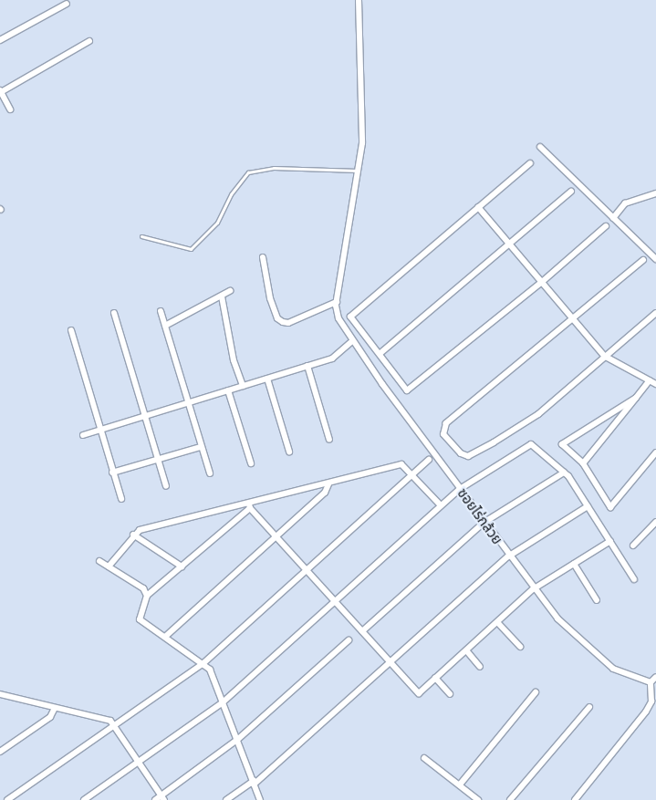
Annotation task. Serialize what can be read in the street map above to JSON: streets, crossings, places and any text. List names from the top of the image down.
{
  "streets": {
    "street": ["ซอยไร่กล้วย"]
  }
}
